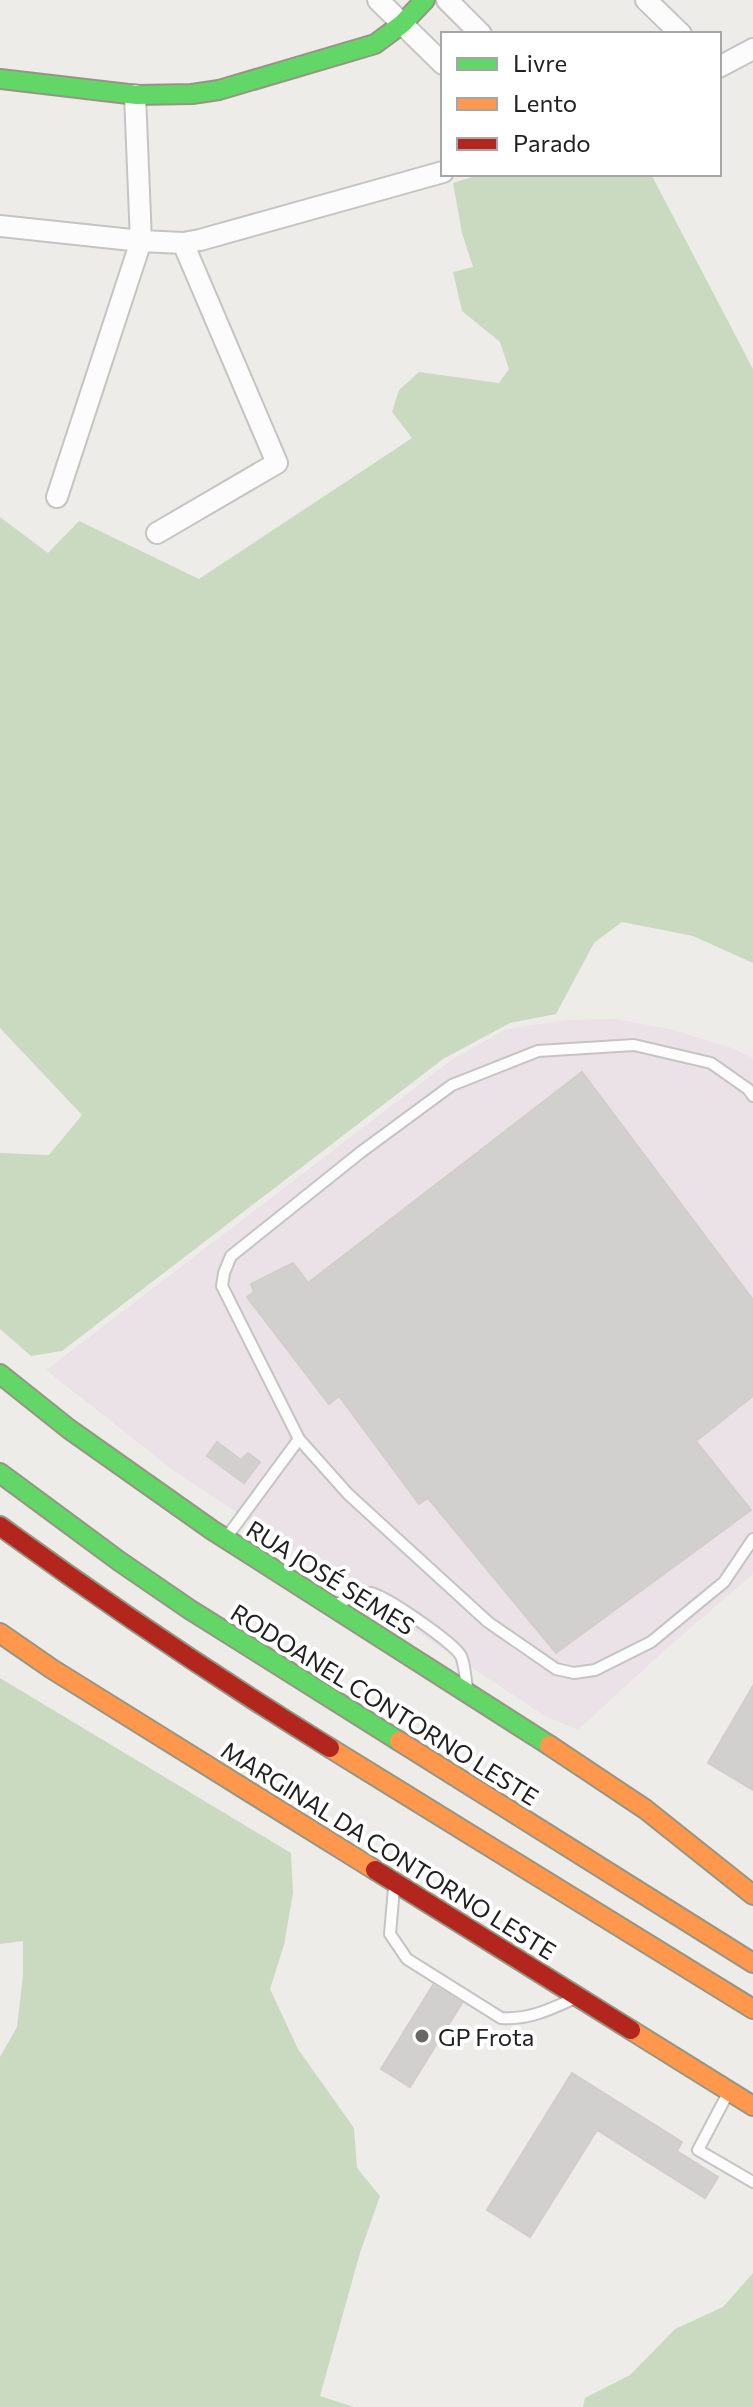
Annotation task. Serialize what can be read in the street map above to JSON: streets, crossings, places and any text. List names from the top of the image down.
{
  "streets": {
    "main road": ["RUA JOSÉ SEMES", "RODOANEL CONTORNO LESTE", "MARGINAL DA CONTORNO LESTE"]
  },
  "places": ["GP Frota"],
  "legend": ["Livre", "Lento", "Parado"]
}
